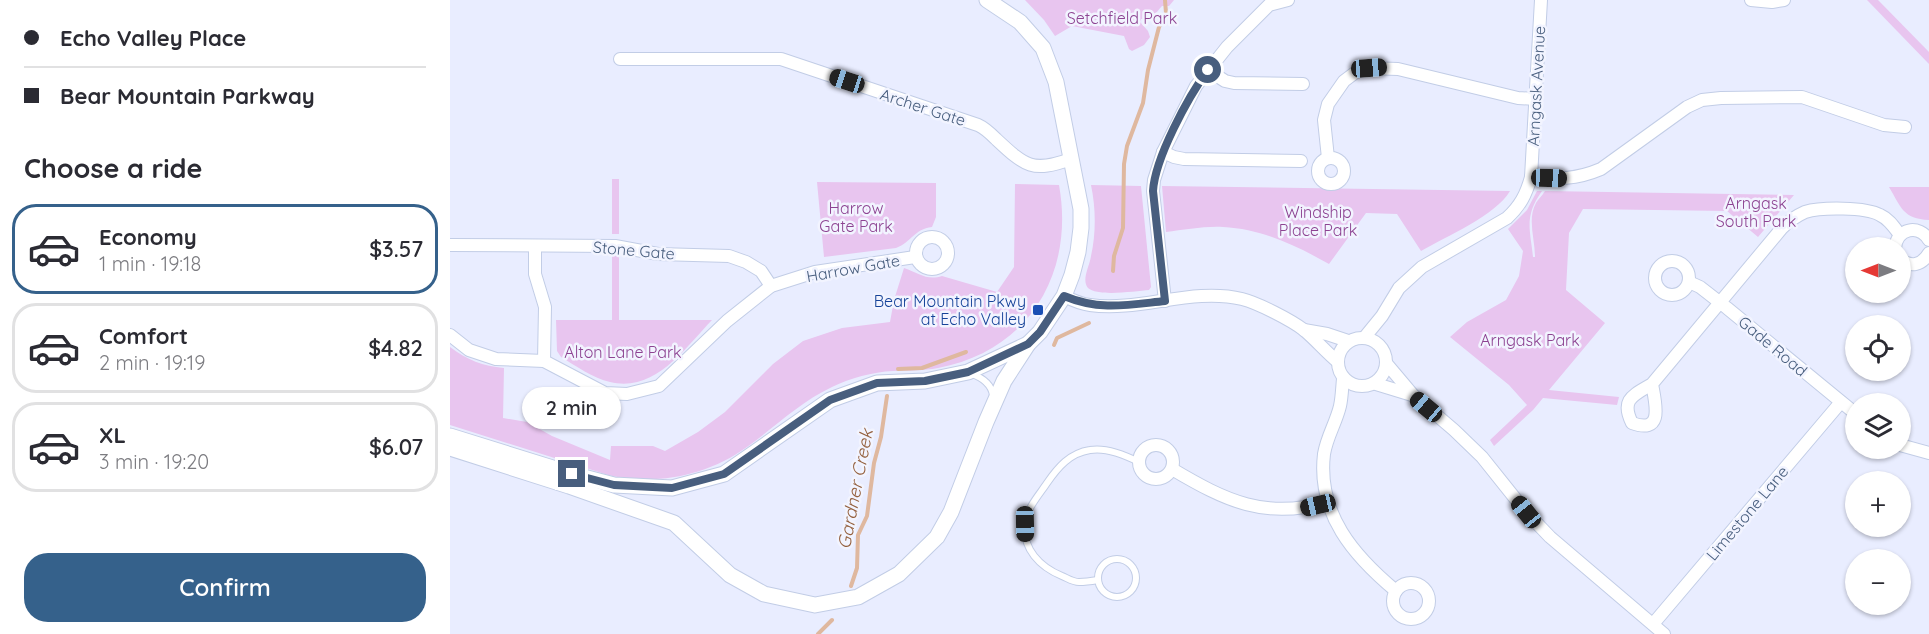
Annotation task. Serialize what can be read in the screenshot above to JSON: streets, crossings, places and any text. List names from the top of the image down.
{
  "streets": {
    "street": [
      "Arngask Avenue",
      "Archer Gate",
      "Stone Gate",
      "Harrow Gate",
      "Gade Road",
      "Limestone Lane"
    ]
  },
  "crossings": [
    ["Stone Gate", "Harrow Gate"],
    ["Gade Road", "Limestone Lane"]
  ],
  "water": ["Gardner Creek"],
  "parks": [
    "Setchfield Park",
    "Arngask South Park",
    "Harrow Gate Park",
    "Windship Place Park",
    "Arngask Park",
    "Alton Lane Park"
  ],
  "places": {
    "transit": ["Bear Mountain Pkwy at Echo Valley"]
  },
  "north": "left",
  "page": {
    "banner": ["Echo Valley Place", "Bear Mountain Parkway"],
    "heading": "Choose a ride",
    "list": [
      {
        "name": "Economy",
        "note": "1 min · 19:18",
        "value": "$3.57"
      },
      {
        "name": "Comfort",
        "note": "2 min · 19:19",
        "value": "$4.82"
      },
      {
        "name": "XL",
        "note": "3 min · 19:20",
        "value": "$6.07"
      }
    ],
    "map_buttons": ["+", "−"],
    "bubble": "2 min",
    "buttons": "Confirm"
  }
}
